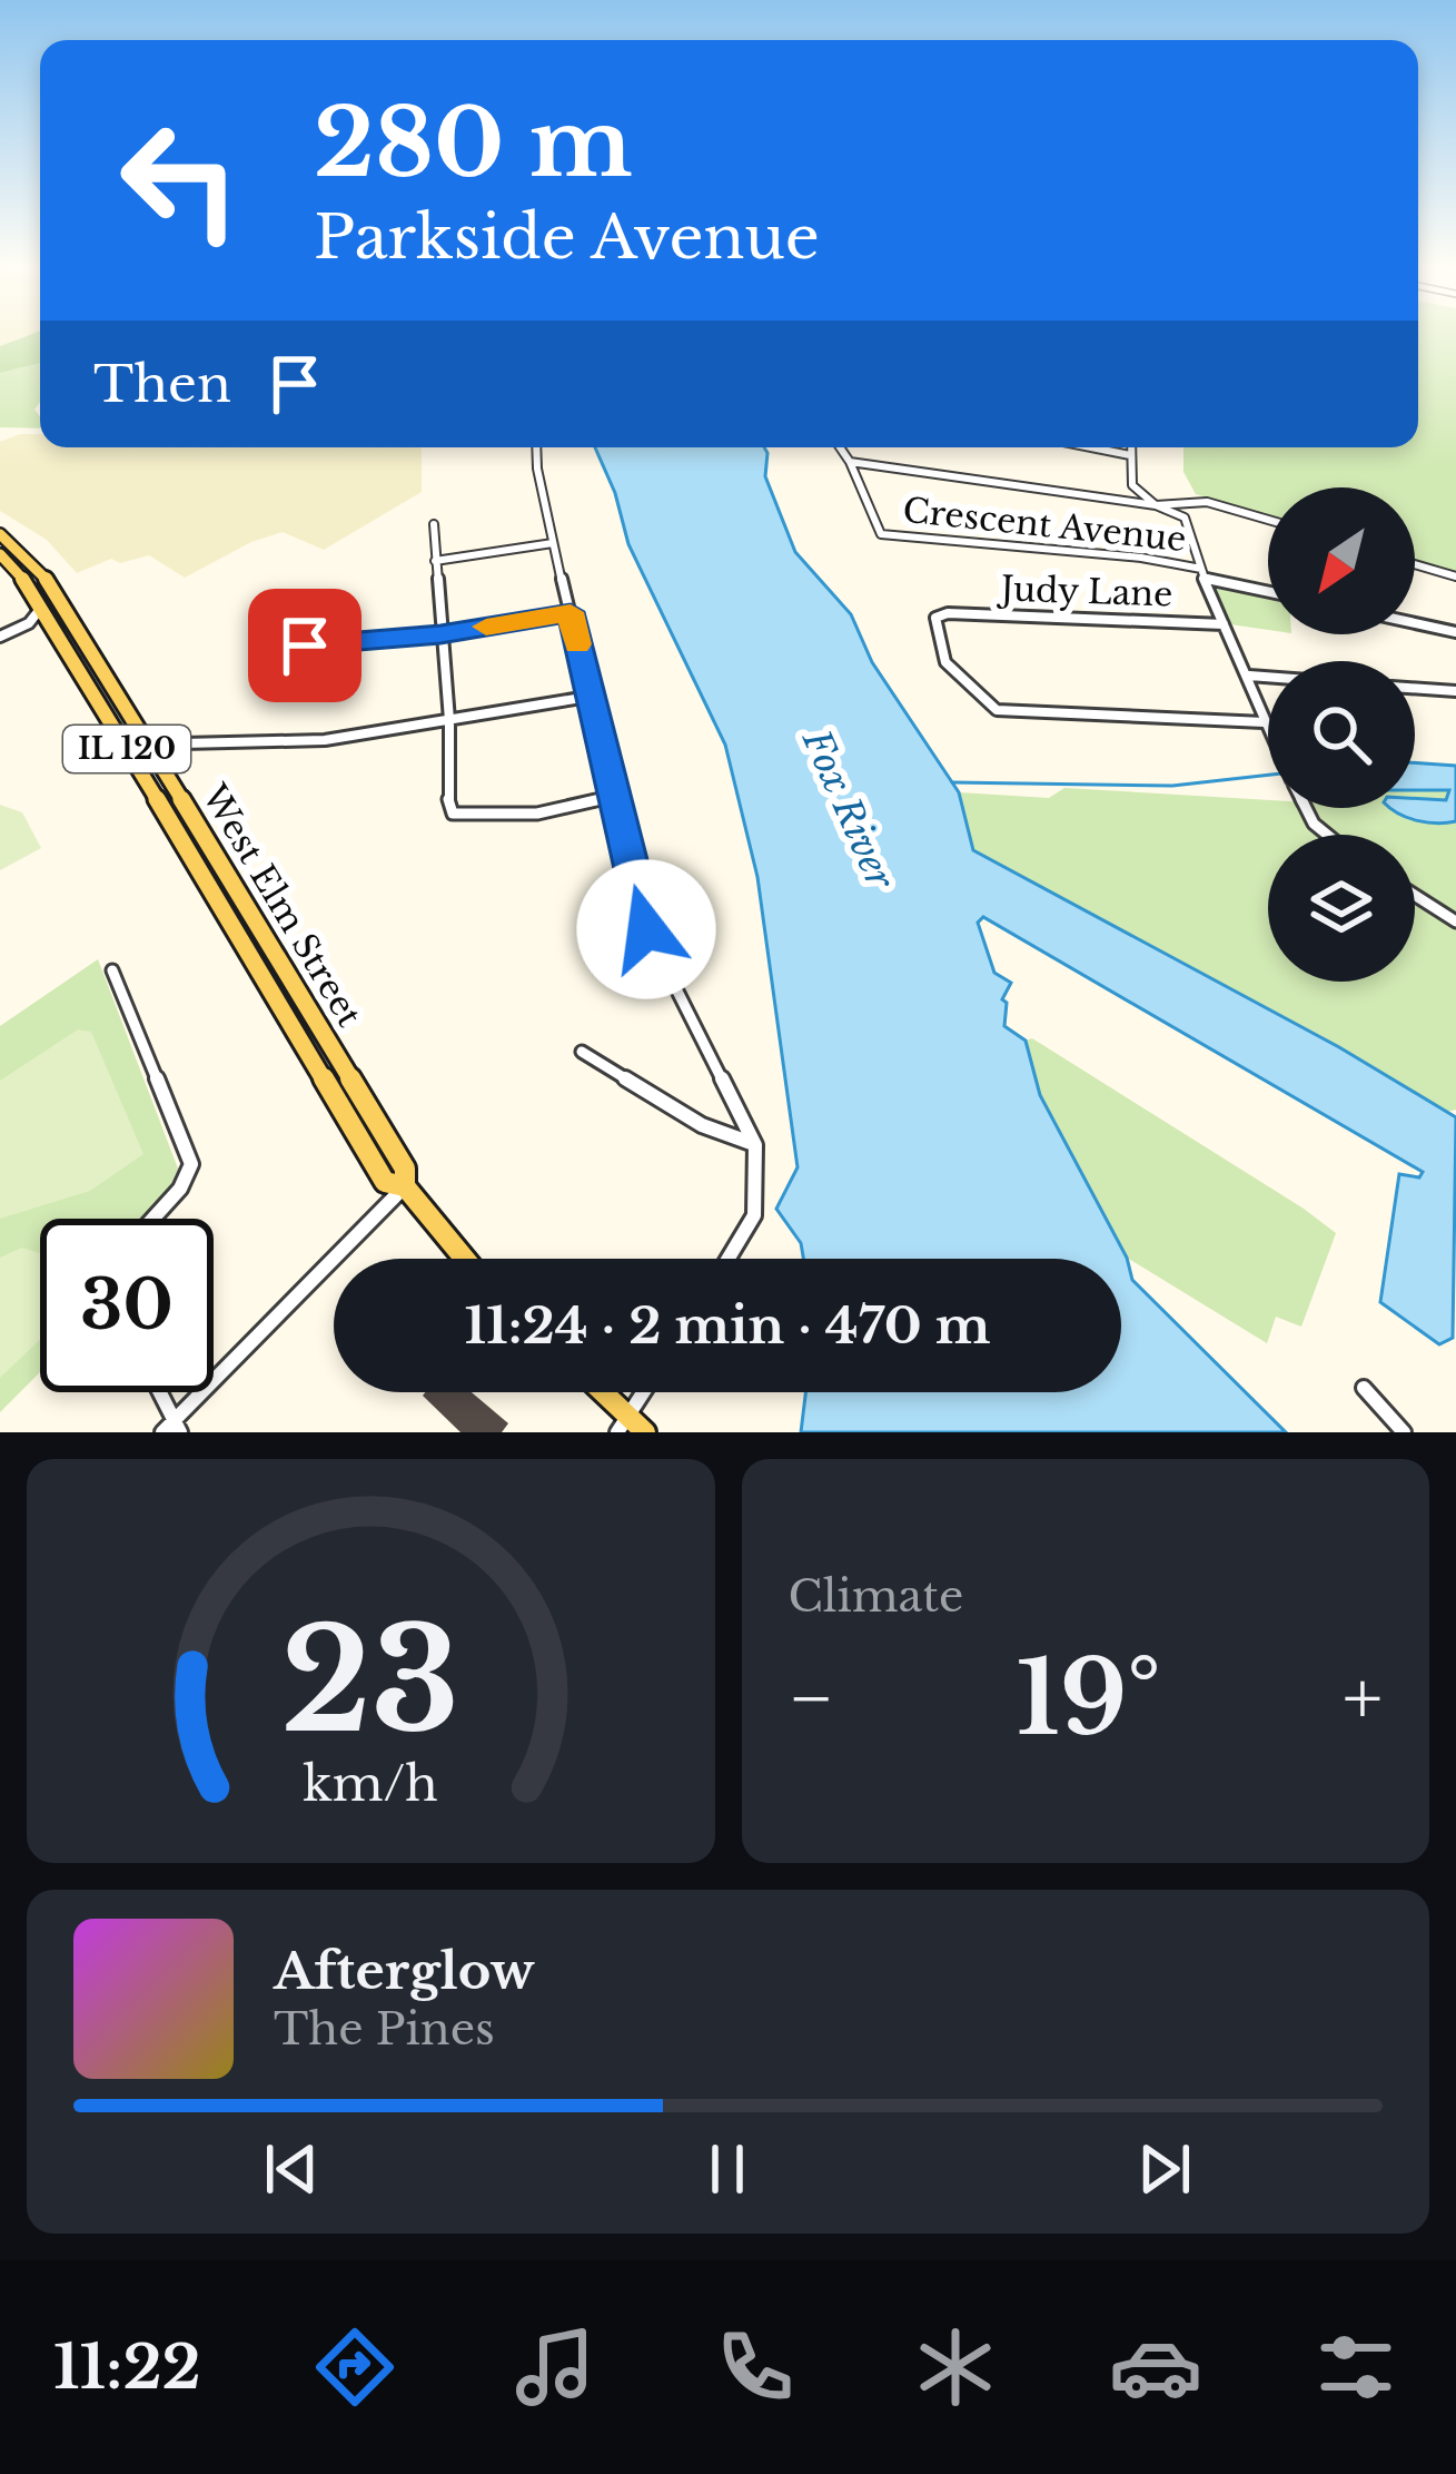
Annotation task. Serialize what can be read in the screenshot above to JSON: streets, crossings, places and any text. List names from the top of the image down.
{
  "streets": {
    "main road": ["IL 120", "West Elm Street"],
    "street": ["Crescent Avenue", "Judy Lane"]
  },
  "water": ["Fox River"],
  "north": "bottom left",
  "page": {
    "turn": ["280 m", "Parkside Avenue"],
    "then": "Then",
    "limit": "30",
    "trip": "11:24 · 2 min · 470 m",
    "tile": "Climate",
    "heat": ["−", "19°", "+"],
    "song": ["Afterglow", "The Pines"],
    "tabs": "11:22",
    "gauge": ["23", "km/h"]
  }
}
